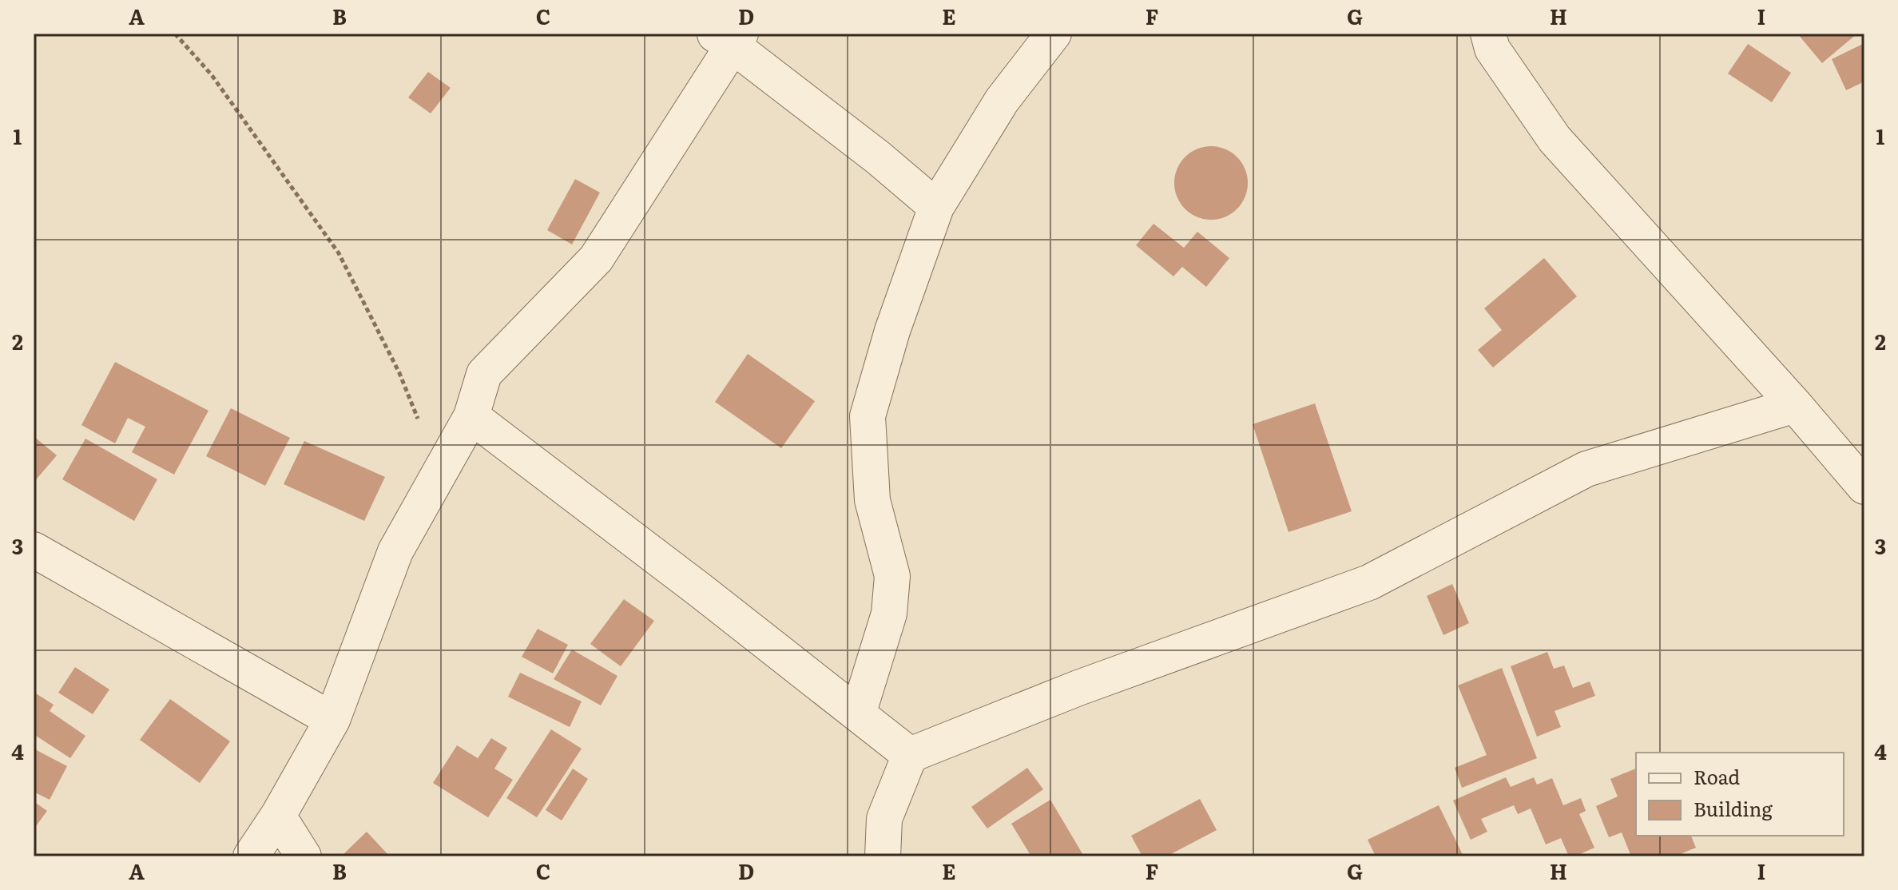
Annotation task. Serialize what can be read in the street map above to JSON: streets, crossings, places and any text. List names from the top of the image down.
{
  "legend": ["Road", "Building"],
  "grid": {
    "columns": [
      "A",
      "B",
      "C",
      "D",
      "E",
      "F",
      "G",
      "H",
      "I"
    ],
    "rows": [
      "1",
      "2",
      "3",
      "4"
    ]
  }
}
